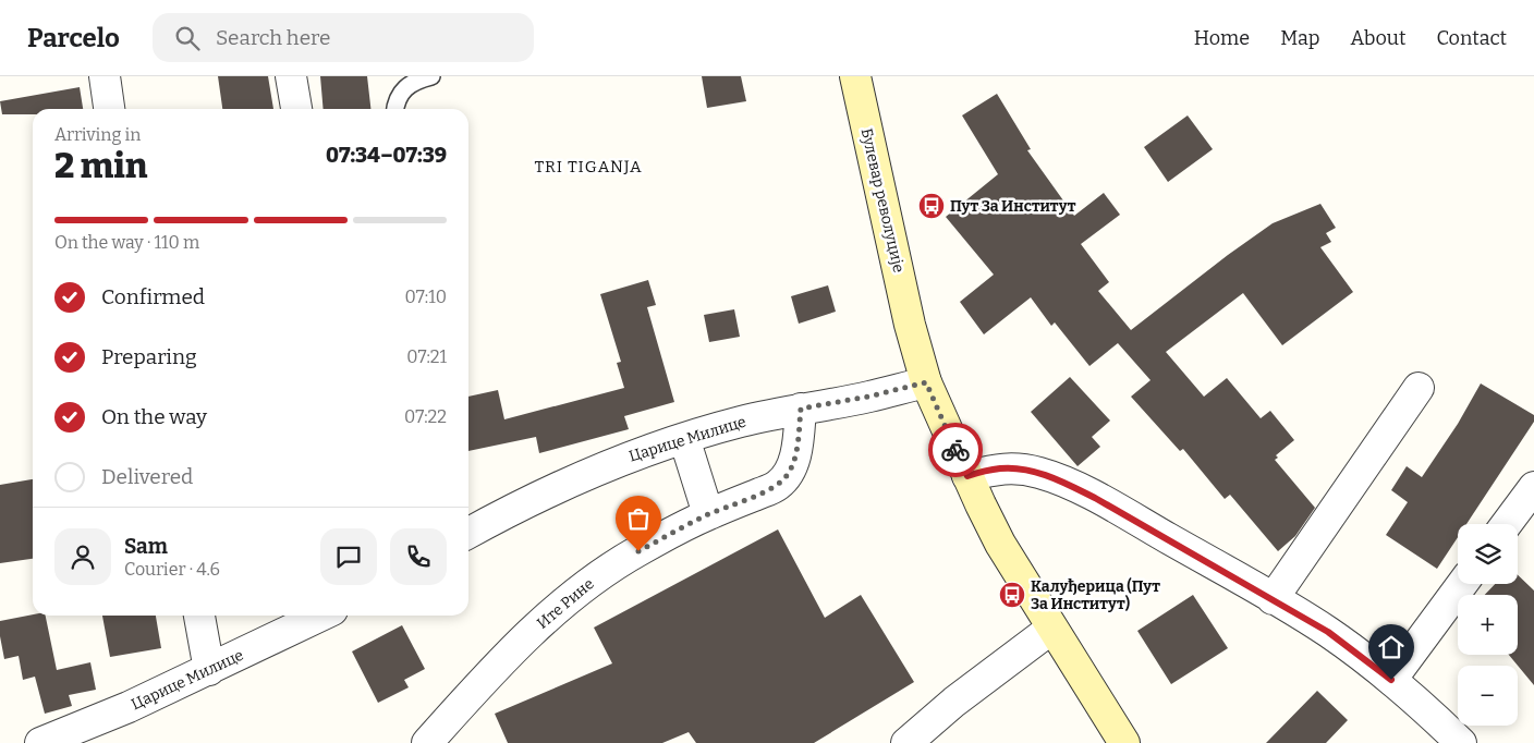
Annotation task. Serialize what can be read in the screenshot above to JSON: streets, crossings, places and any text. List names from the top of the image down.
{
  "streets": {
    "main road": ["Булевар револуције"],
    "street": ["Царице Милице", "Ите Рине"]
  },
  "crossings": [
    ["Булевар револуције", "Царице Милице"],
    ["Царице Милице", "Ите Рине"]
  ],
  "districts": ["TRI TIGANJA"],
  "places": {
    "bus stop": ["Пут За Институт", "Калуђерица (Пут За Институт)"]
  },
  "page": {
    "header": "Parcelo",
    "search": "Search here",
    "nav": [
      "Home",
      "Map",
      "About",
      "Contact"
    ],
    "heading": ["2 min", "Arriving in", "07:34–07:39"],
    "panel": ["Sam", "Courier · 4.6"],
    "bar": "On the way · 110 m",
    "list": [
      ["Confirmed", "07:10"],
      ["Preparing", "07:21"],
      ["On the way", "07:22"],
      "Delivered"
    ],
    "map_buttons": ["+", "−"]
  }
}
